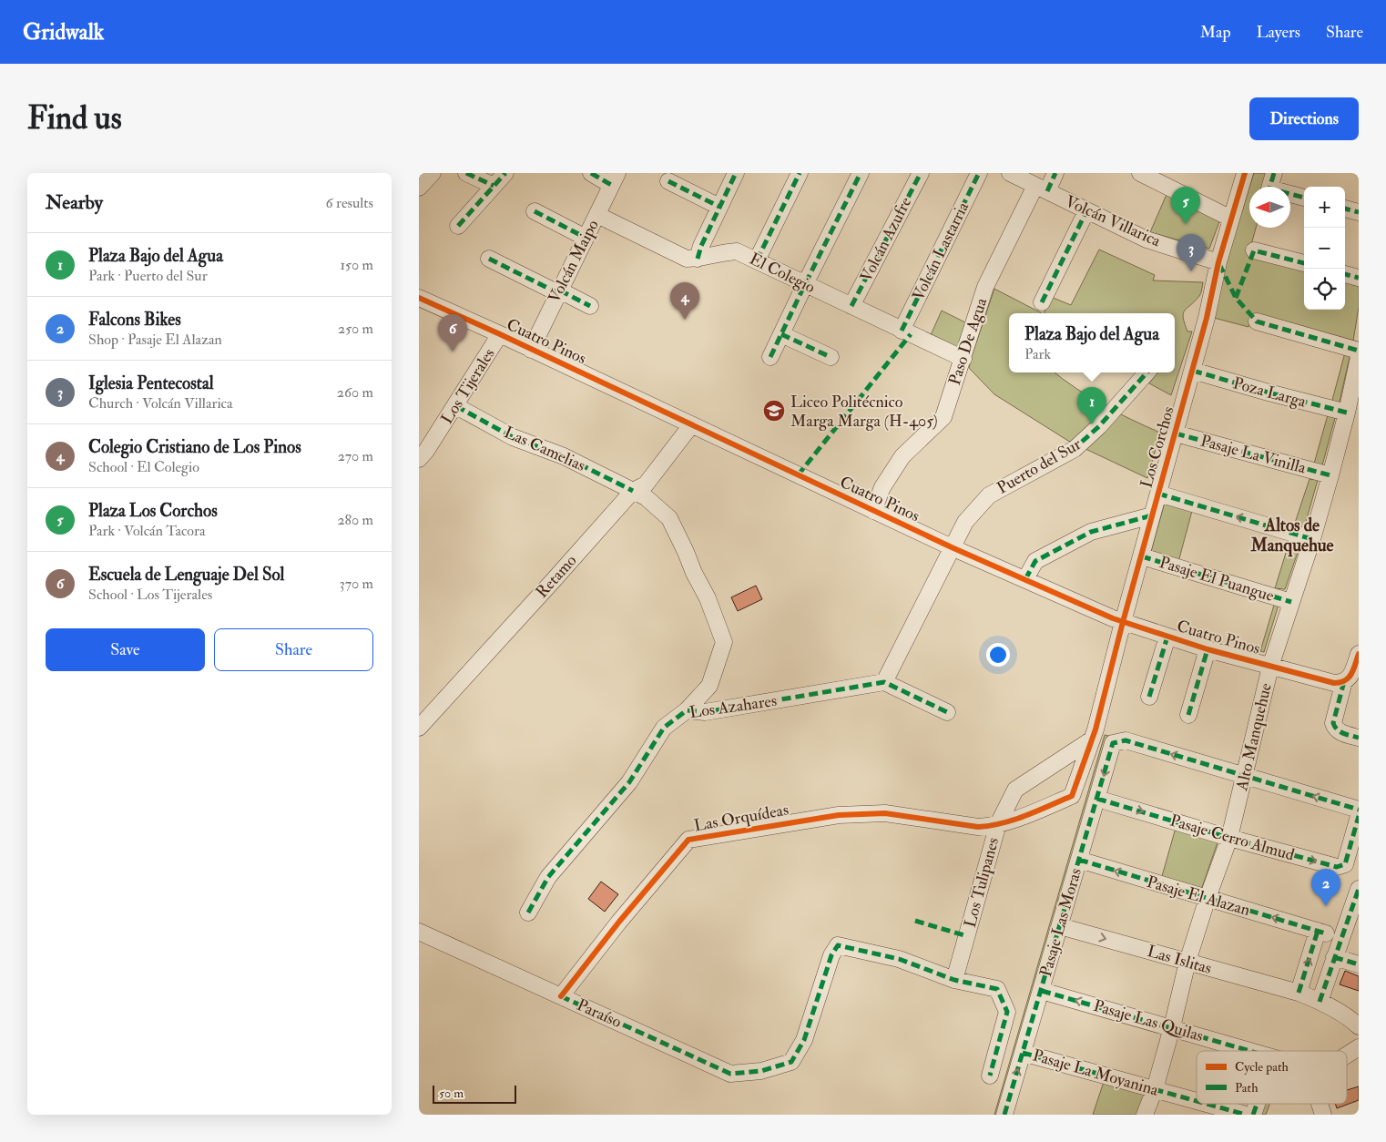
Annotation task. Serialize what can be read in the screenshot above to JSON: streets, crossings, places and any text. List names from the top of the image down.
{
  "streets": {
    "street": [
      "Volcán Villarica",
      "Volcán Azufre",
      "Volcán Lastarria",
      "Volcán Maipo",
      "El Colegio",
      "Cuatro Pinos",
      "Paso De Agua",
      "Los Tijerales",
      "Poza Larga",
      "Los Corchos",
      "Las Camelias",
      "Pasaje La Vinilla",
      "Puerto del Sur",
      "Retamo",
      "Pasaje El Puangue",
      "Los Azahares",
      "Alto Manquehue",
      "Las Orquídeas",
      "Pasaje Cerro Almud",
      "Los Tulipanes",
      "Pasaje El Alazan",
      "Pasaje Las Moras",
      "Las Islitas",
      "Paraíso",
      "Pasaje Las Quilas",
      "Pasaje La Moyanina"
    ]
  },
  "crossings": [
    ["Volcán Villarica", "Paso De Agua"],
    ["Volcán Villarica", "Los Corchos"],
    ["Volcán Azufre", "El Colegio"],
    ["Volcán Lastarria", "El Colegio"],
    ["Volcán Maipo", "El Colegio"],
    ["Volcán Maipo", "Cuatro Pinos"],
    ["El Colegio", "Paso De Agua"],
    ["Cuatro Pinos", "Paso De Agua"],
    ["Cuatro Pinos", "Los Tijerales"],
    ["Cuatro Pinos", "Los Corchos"],
    ["Cuatro Pinos", "Puerto del Sur"],
    ["Cuatro Pinos", "Retamo"],
    ["Cuatro Pinos", "Alto Manquehue"],
    ["Los Tijerales", "Las Camelias"],
    ["Poza Larga", "Los Corchos"],
    ["Poza Larga", "Alto Manquehue"],
    ["Los Corchos", "Pasaje La Vinilla"],
    ["Los Corchos", "Pasaje El Puangue"],
    ["Los Corchos", "Los Tulipanes"],
    ["Las Camelias", "Retamo"],
    ["Las Camelias", "Los Azahares"],
    ["Pasaje La Vinilla", "Alto Manquehue"],
    ["Pasaje El Puangue", "Alto Manquehue"],
    ["Alto Manquehue", "Pasaje Cerro Almud"],
    ["Alto Manquehue", "Pasaje El Alazan"],
    ["Alto Manquehue", "Pasaje Las Moras"],
    ["Alto Manquehue", "Las Islitas"],
    ["Alto Manquehue", "Pasaje Las Quilas"],
    ["Alto Manquehue", "Pasaje La Moyanina"],
    ["Las Orquídeas", "Los Tulipanes"],
    ["Las Orquídeas", "Paraíso"],
    ["Pasaje Cerro Almud", "Pasaje Las Moras"],
    ["Los Tulipanes", "Paraíso"],
    ["Pasaje El Alazan", "Pasaje Las Moras"],
    ["Pasaje El Alazan", "Las Islitas"],
    ["Pasaje Las Moras", "Las Islitas"],
    ["Pasaje Las Moras", "Pasaje Las Quilas"],
    ["Pasaje Las Moras", "Pasaje La Moyanina"]
  ],
  "one_way": ["Pasaje Cerro Almud", "Las Islitas", "Pasaje Las Quilas"],
  "districts": ["Altos de Manquehue"],
  "places": {
    "school or university": ["Liceo Politécnico Marga Marga (H-405)"]
  },
  "legend": ["Cycle path", "Path"],
  "scale_bar": "50 m",
  "north": "left",
  "page": {
    "header": "Gridwalk",
    "nav": ["Map", "Layers", "Share"],
    "buttons": [
      "Directions",
      ["Save", "Share"]
    ],
    "title": "Find us",
    "heading": ["Nearby", "6 results"],
    "map_buttons": ["+", "−"],
    "pins": [
      "5",
      "3",
      "4",
      "6",
      "1",
      "2"
    ],
    "list": [
      {
        "mark": "1",
        "name": "Plaza Bajo del Agua",
        "note": "Park · Puerto del Sur",
        "value": "150 m"
      },
      {
        "mark": "2",
        "name": "Falcons Bikes",
        "note": "Shop · Pasaje El Alazan",
        "value": "250 m"
      },
      {
        "mark": "3",
        "name": "Iglesia Pentecostal",
        "note": "Church · Volcán Villarica",
        "value": "260 m"
      },
      {
        "mark": "4",
        "name": "Colegio Cristiano de Los Pinos",
        "note": "School · El Colegio",
        "value": "270 m"
      },
      {
        "mark": "5",
        "name": "Plaza Los Corchos",
        "note": "Park · Volcán Tacora",
        "value": "280 m"
      },
      {
        "mark": "6",
        "name": "Escuela de Lenguaje Del Sol",
        "note": "School · Los Tijerales",
        "value": "370 m"
      }
    ],
    "popup": ["Plaza Bajo del Agua", "Park"],
    "scale": "50 m"
  }
}
